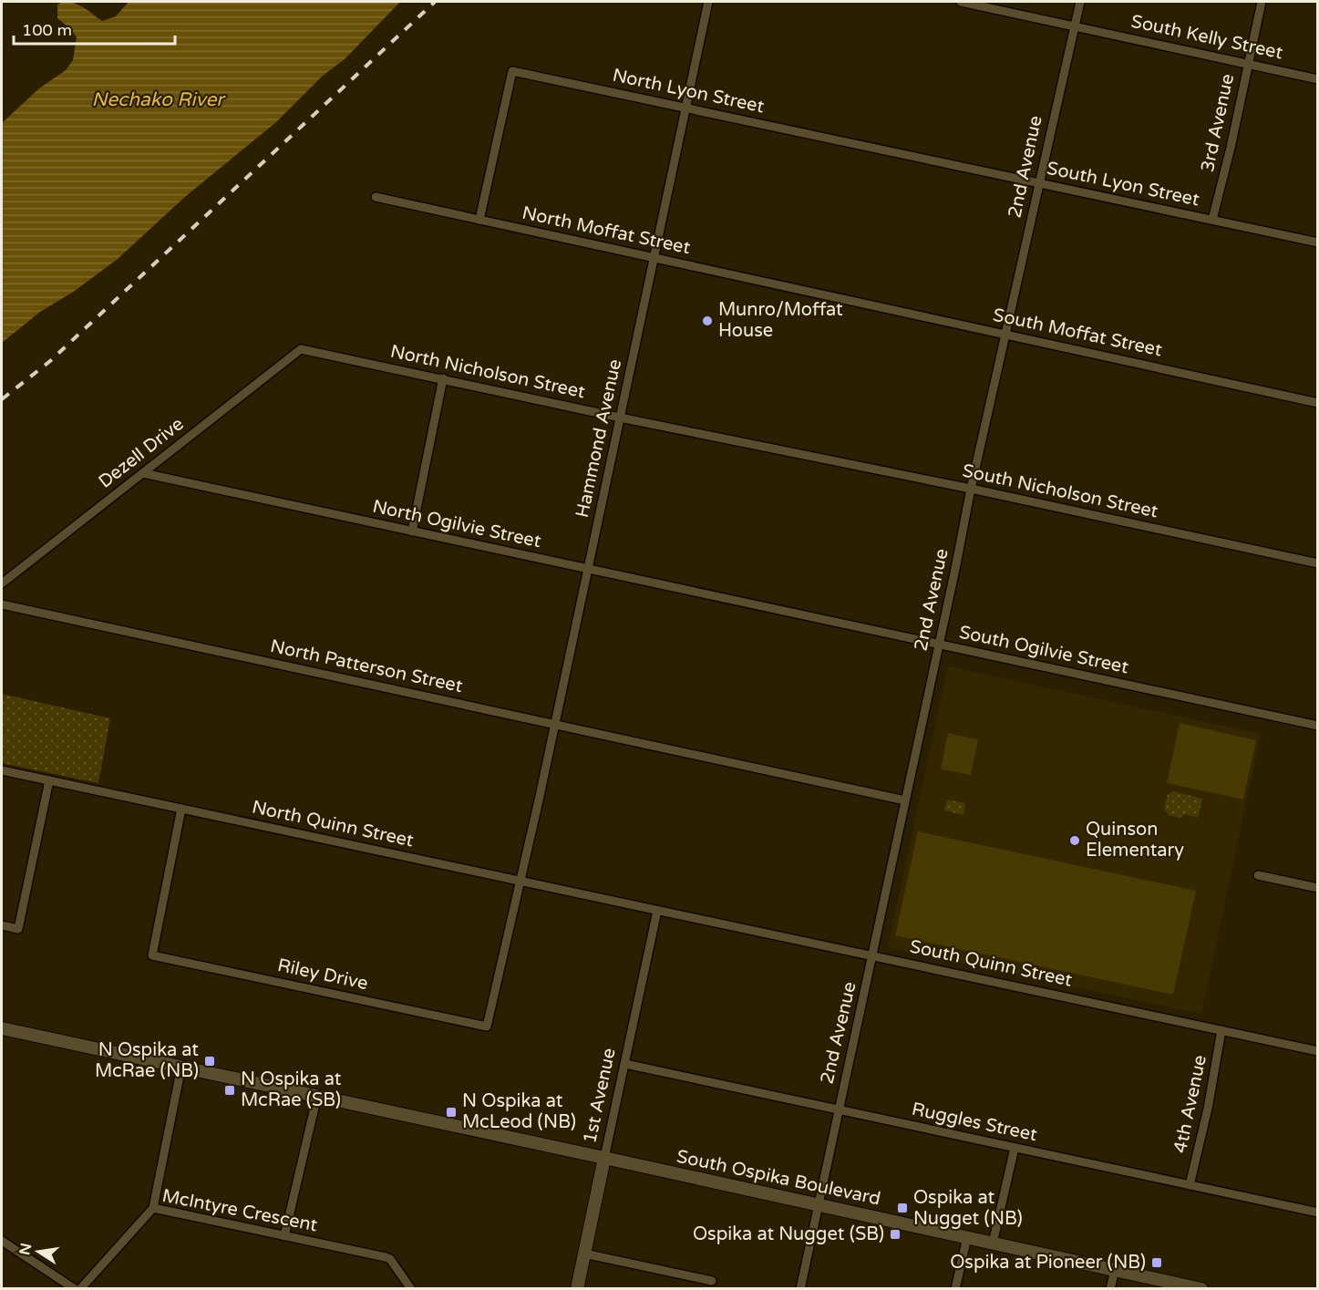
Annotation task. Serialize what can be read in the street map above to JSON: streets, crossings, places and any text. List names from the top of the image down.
{
  "streets": {
    "street": [
      "South Kelly Street",
      "North Lyon Street",
      "3rd Avenue",
      "2nd Avenue",
      "South Lyon Street",
      "North Moffat Street",
      "South Moffat Street",
      "North Nicholson Street",
      "Hammond Avenue",
      "Dezell Drive",
      "South Nicholson Street",
      "North Ogilvie Street",
      "South Ogilvie Street",
      "North Patterson Street",
      "North Quinn Street",
      "South Quinn Street",
      "Riley Drive",
      "1st Avenue",
      "4th Avenue",
      "Ruggles Street",
      "South Ospika Boulevard",
      "McIntyre Crescent"
    ]
  },
  "crossings": [
    ["South Kelly Street", "3rd Avenue"],
    ["South Kelly Street", "2nd Avenue"],
    ["North Lyon Street", "South Lyon Street"],
    ["North Lyon Street", "North Moffat Street"],
    ["North Lyon Street", "Hammond Avenue"],
    ["3rd Avenue", "South Lyon Street"],
    ["2nd Avenue", "South Lyon Street"],
    ["2nd Avenue", "South Moffat Street"],
    ["2nd Avenue", "South Nicholson Street"],
    ["2nd Avenue", "South Ogilvie Street"],
    ["2nd Avenue", "North Patterson Street"],
    ["2nd Avenue", "South Quinn Street"],
    ["2nd Avenue", "Ruggles Street"],
    ["2nd Avenue", "South Ospika Boulevard"],
    ["North Moffat Street", "South Moffat Street"],
    ["North Moffat Street", "Hammond Avenue"],
    ["North Nicholson Street", "Hammond Avenue"],
    ["North Nicholson Street", "Dezell Drive"],
    ["North Nicholson Street", "South Nicholson Street"],
    ["Hammond Avenue", "North Ogilvie Street"],
    ["Hammond Avenue", "North Patterson Street"],
    ["Hammond Avenue", "North Quinn Street"],
    ["Hammond Avenue", "Riley Drive"],
    ["Dezell Drive", "North Ogilvie Street"],
    ["North Ogilvie Street", "South Ogilvie Street"],
    ["North Quinn Street", "South Quinn Street"],
    ["North Quinn Street", "Riley Drive"],
    ["North Quinn Street", "1st Avenue"],
    ["South Quinn Street", "1st Avenue"],
    ["South Quinn Street", "4th Avenue"],
    ["1st Avenue", "Ruggles Street"],
    ["1st Avenue", "South Ospika Boulevard"],
    ["4th Avenue", "Ruggles Street"]
  ],
  "water": ["Nechako River"],
  "places": {
    "other": ["Munro/Moffat House", "Quinson Elementary"],
    "transit": [
      "N Ospika at McRae (NB)",
      "N Ospika at McRae (SB)",
      "N Ospika at McLeod (NB)",
      "Ospika at Nugget (NB)",
      "Ospika at Nugget (SB)",
      "Ospika at Pioneer (NB)"
    ]
  },
  "scale_bar": "100 m",
  "north": "left"
}
